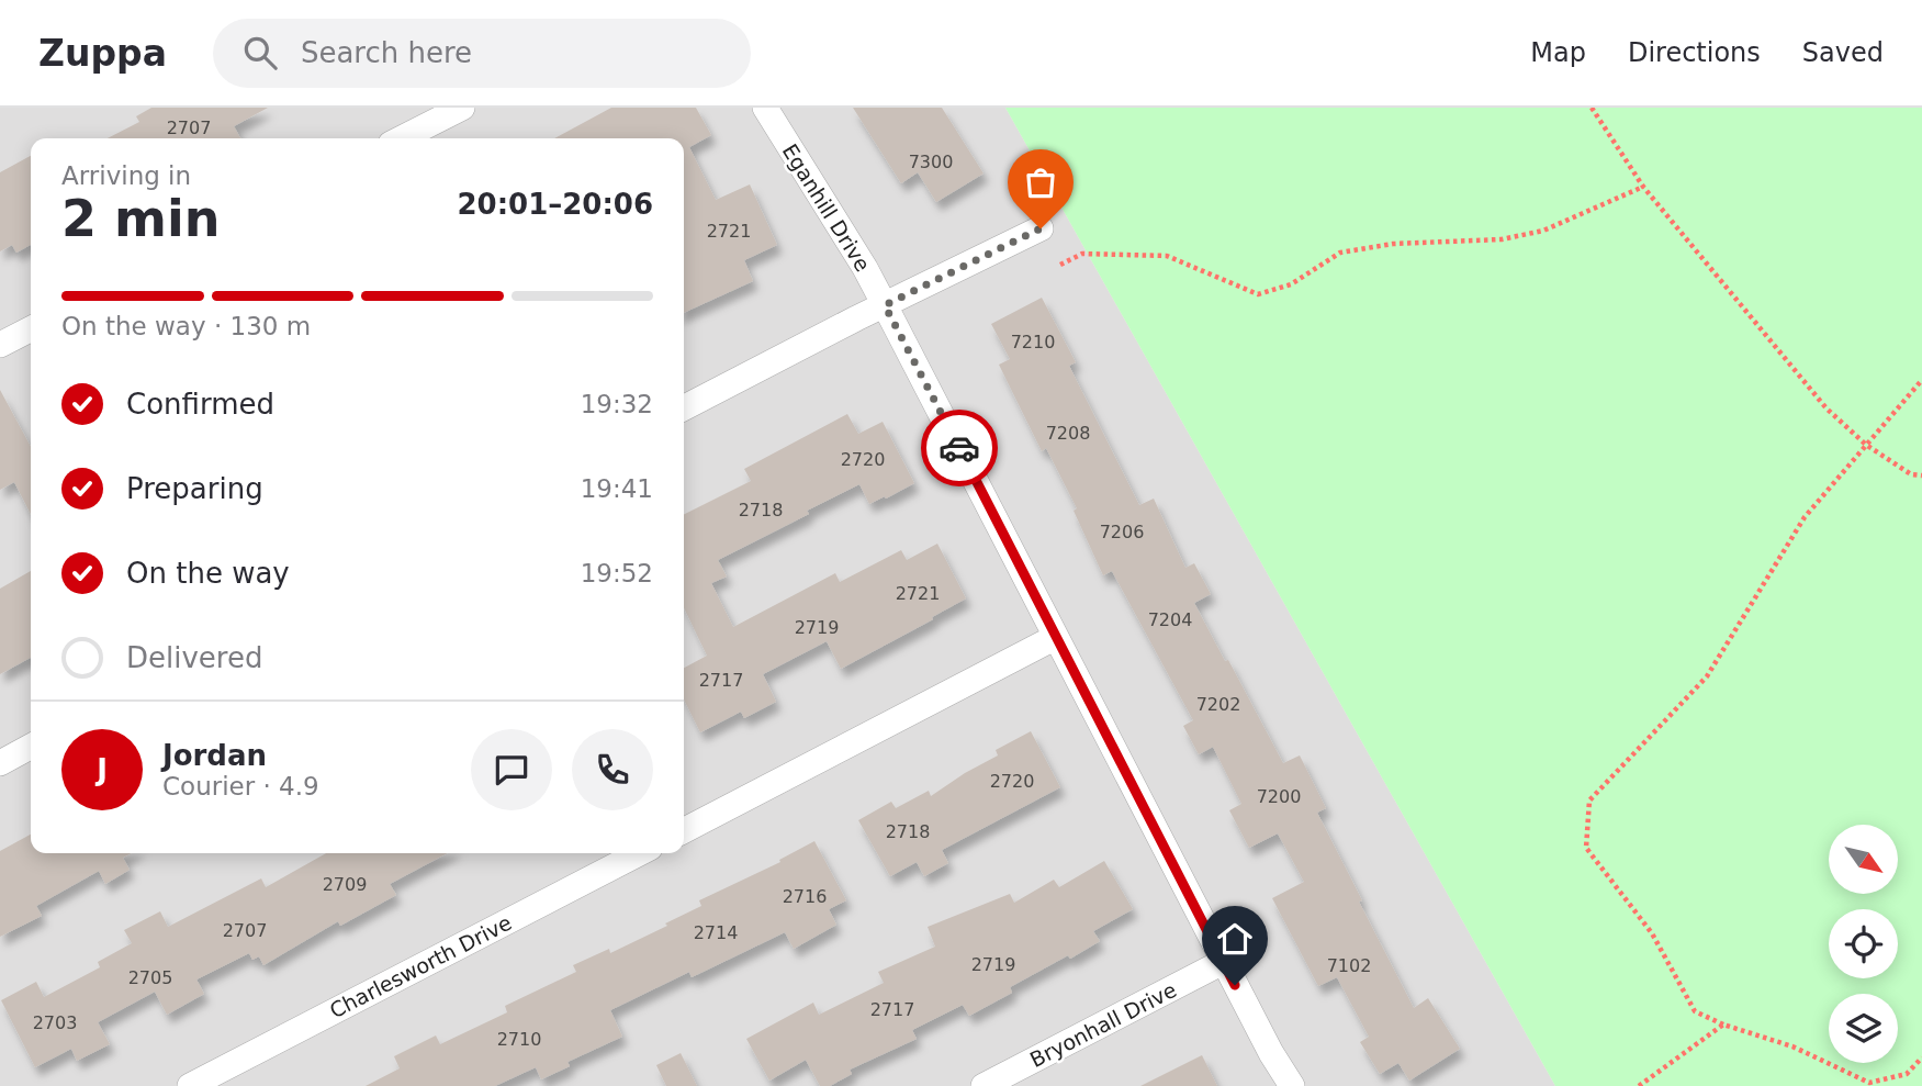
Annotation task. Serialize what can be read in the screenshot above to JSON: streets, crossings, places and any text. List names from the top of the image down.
{
  "streets": {
    "street": ["Eganhill Drive", "Charlesworth Drive", "Bryonhall Drive"]
  },
  "crossings": [
    ["Eganhill Drive", "Bryonhall Drive"]
  ],
  "house_numbers": [
    "2707",
    "7300",
    "2721",
    "7210",
    "7208",
    "2720",
    "2718",
    "7206",
    "2721",
    "7204",
    "2719",
    "2717",
    "7202",
    "2720",
    "7200",
    "2718",
    "2709",
    "2716",
    "2707",
    "2714",
    "2719",
    "7102",
    "2705",
    "2717",
    "2703",
    "2710"
  ],
  "north": "bottom right",
  "page": {
    "header": "Zuppa",
    "search": "Search here",
    "nav": ["Map", "Directions", "Saved"],
    "heading": ["2 min", "Arriving in", "20:01–20:06"],
    "panel": ["Jordan", "Courier · 4.9"],
    "bar": "On the way · 130 m",
    "list": [
      ["Confirmed", "19:32"],
      ["Preparing", "19:41"],
      ["On the way", "19:52"],
      "Delivered"
    ],
    "round": "J"
  }
}
